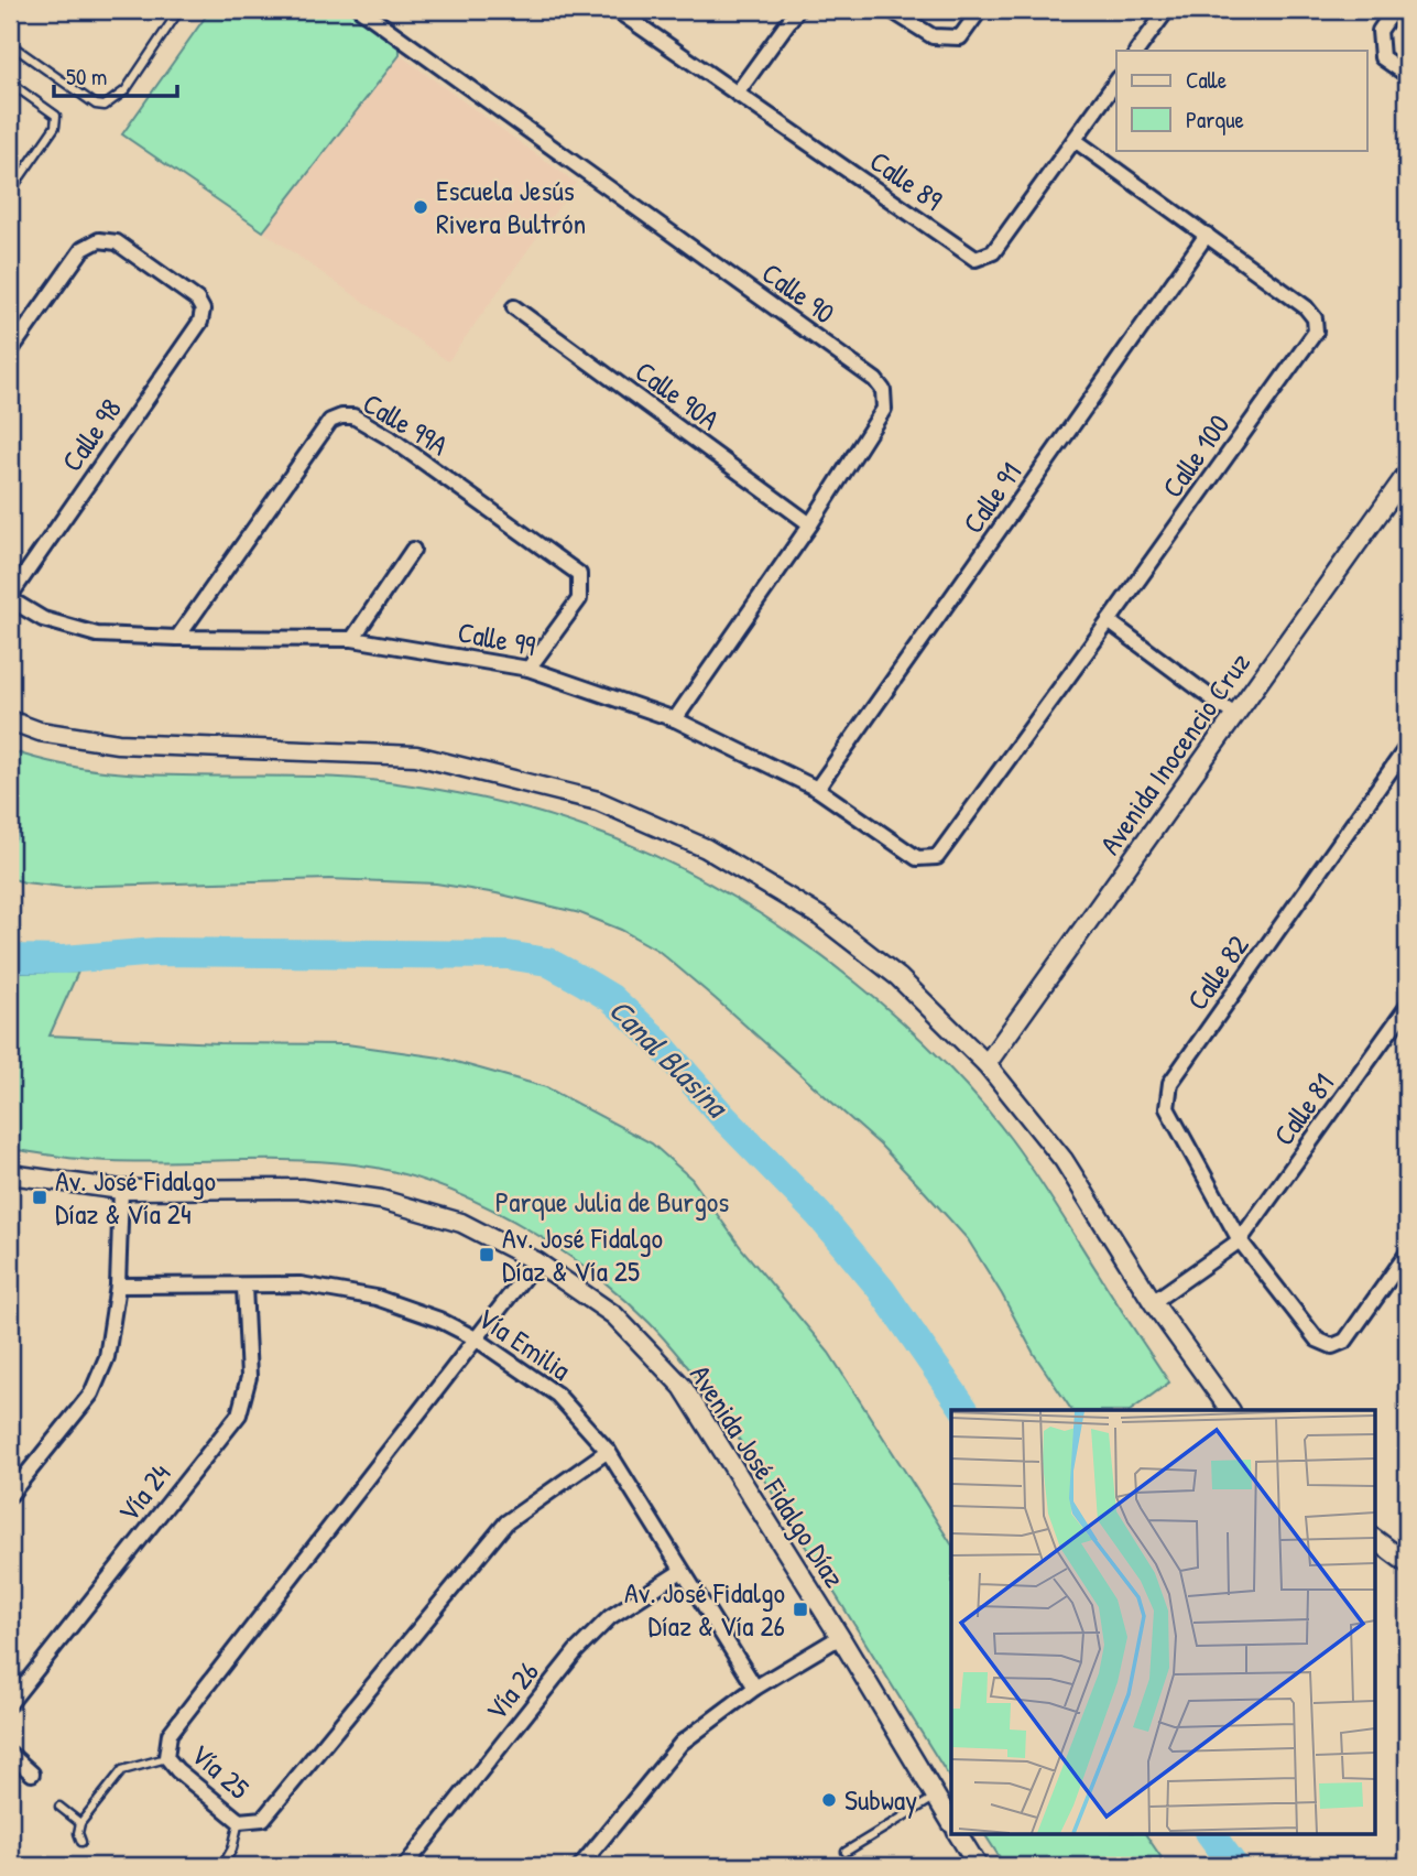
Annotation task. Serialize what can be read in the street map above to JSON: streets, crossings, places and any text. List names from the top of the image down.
{
  "streets": {
    "street": [
      "Calle 89",
      "Calle 90",
      "Calle 90A",
      "Calle 99A",
      "Calle 98",
      "Calle 100",
      "Calle 91",
      "Calle 99",
      "Avenida Inocencio Cruz",
      "Calle 82",
      "Calle 81",
      "Vía Emilia",
      "Avenida José Fidalgo Díaz",
      "Vía 24",
      "Vía 26",
      "Vía 25"
    ]
  },
  "crossings": [
    ["Calle 90", "Calle 90A"],
    ["Calle 90", "Calle 99"],
    ["Calle 99A", "Calle 99"],
    ["Calle 98", "Calle 99"],
    ["Calle 100", "Calle 91"],
    ["Calle 100", "Calle 99"],
    ["Calle 91", "Calle 99"],
    ["Calle 82", "Calle 81"],
    ["Vía Emilia", "Vía 24"],
    ["Vía Emilia", "Vía 26"],
    ["Vía Emilia", "Vía 25"],
    ["Avenida José Fidalgo Díaz", "Vía 25"]
  ],
  "water": ["Canal Blasina"],
  "parks": ["Parque Julia de Burgos"],
  "places": {
    "other": ["Escuela Jesús Rivera Bultrón", "Subway"],
    "transit": ["Av. José Fidalgo Díaz & Vía 24", "Av. José Fidalgo Díaz & Vía 25", "Av. José Fidalgo Díaz & Vía 26"]
  },
  "legend": ["Calle", "Parque"],
  "scale_bar": "50 m"
}
